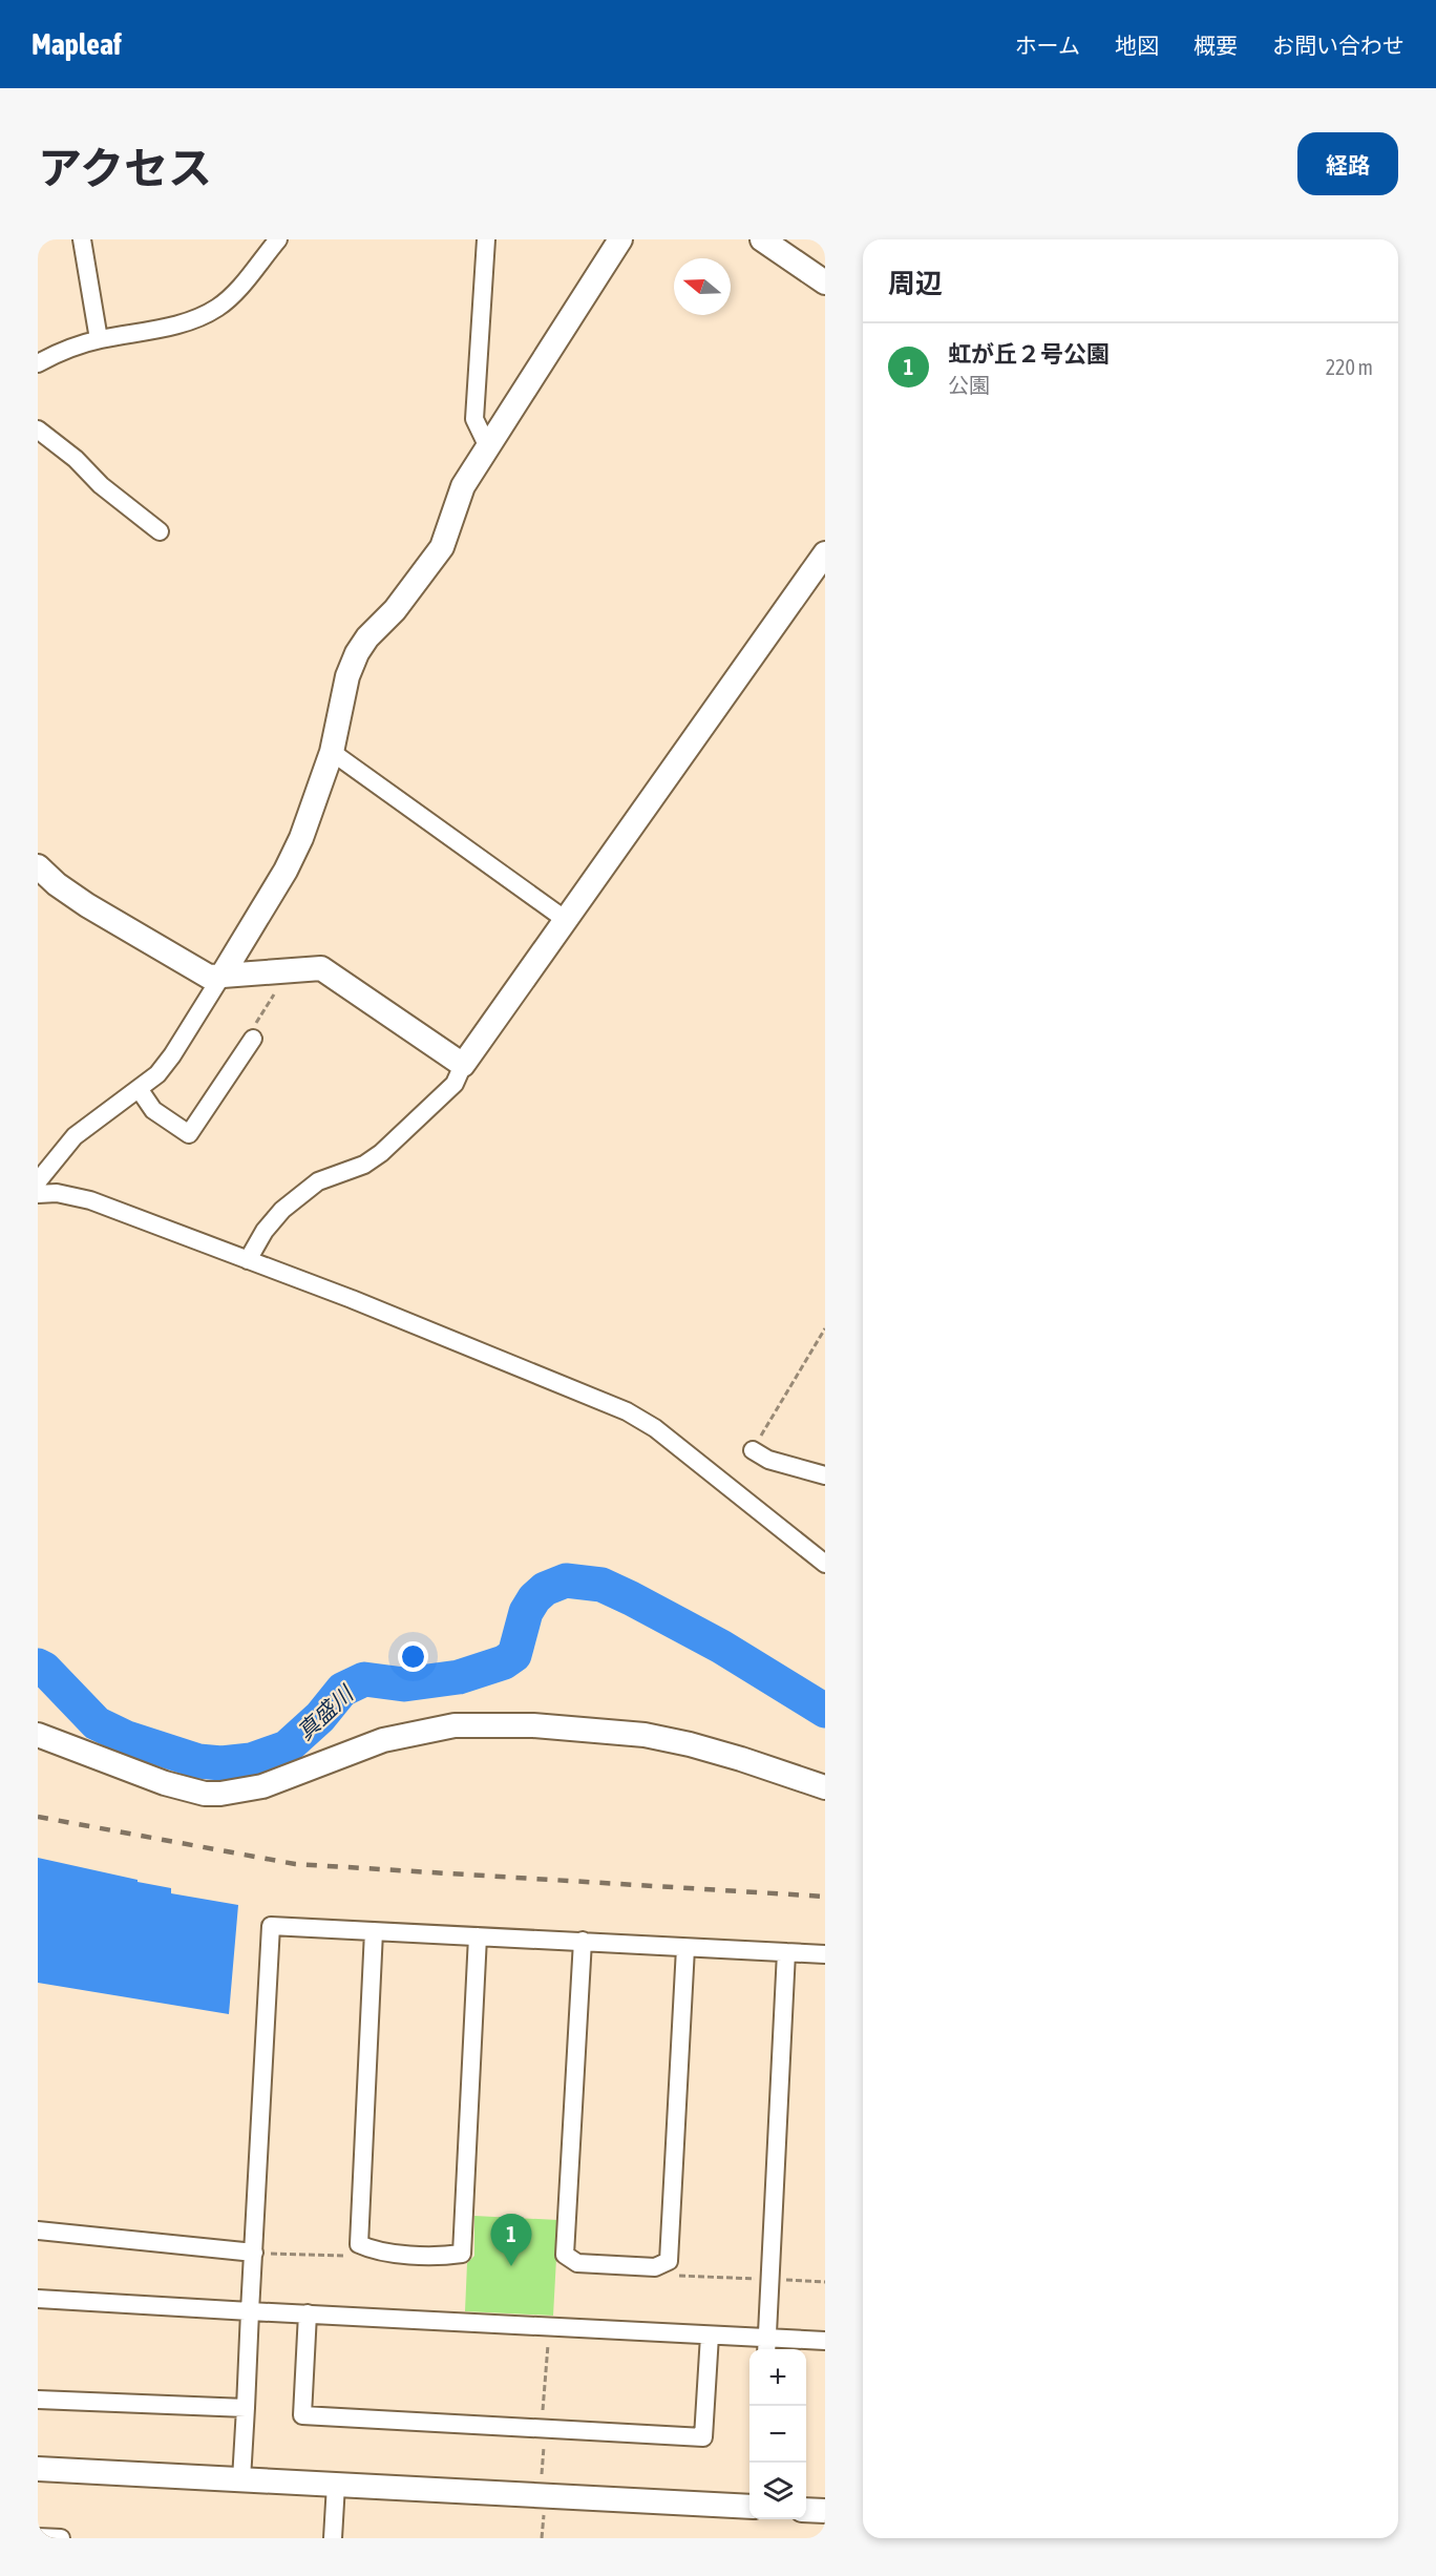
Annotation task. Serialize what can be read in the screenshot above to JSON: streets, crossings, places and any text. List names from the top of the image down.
{
  "water": ["真盛川"],
  "north": "left",
  "page": {
    "header": "Mapleaf",
    "nav": [
      "ホーム",
      "地図",
      "概要",
      "お問い合わせ"
    ],
    "title": "アクセス",
    "buttons": "経路",
    "heading": "周辺",
    "list": [
      {
        "mark": "1",
        "name": "虹が丘２号公園",
        "note": "公園",
        "value": "220 m"
      }
    ],
    "pins": "1",
    "map_buttons": ["+", "−"]
  }
}
